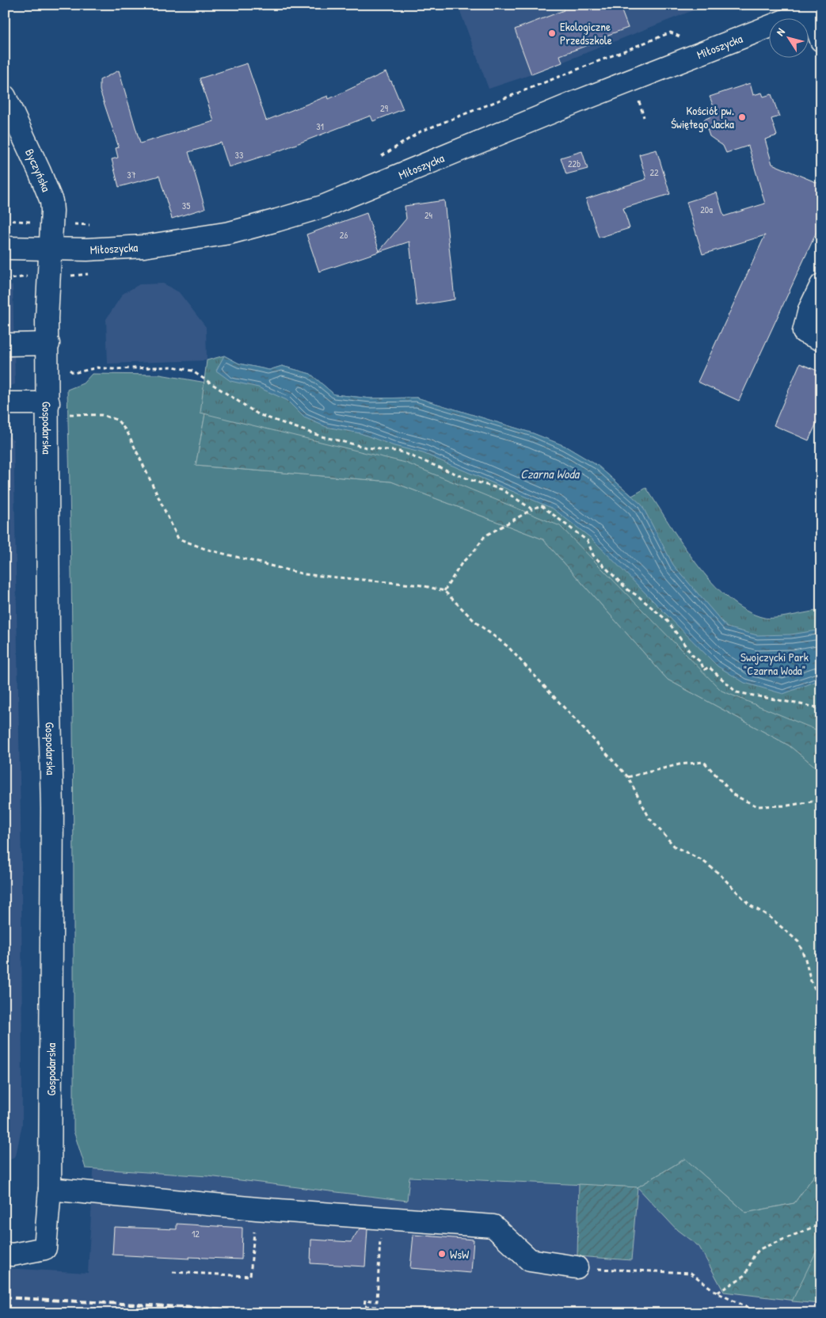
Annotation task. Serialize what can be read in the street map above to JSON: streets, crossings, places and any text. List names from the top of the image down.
{
  "streets": {
    "street": ["Miłoszycka", "Byczyńska", "Gospodarska"]
  },
  "crossings": [
    ["Miłoszycka", "Byczyńska"],
    ["Miłoszycka", "Gospodarska"],
    ["Byczyńska", "Gospodarska"]
  ],
  "water": ["Czarna Woda"],
  "parks": ["Swojczycki Park \"Czarna Woda\""],
  "places": ["Ekologiczne Przedszkole", "Kościół pw. Świętego Jacka", "WsW"],
  "house_numbers": [
    "29",
    "31",
    "33",
    "22b",
    "22",
    "37",
    "35",
    "20a",
    "24",
    "26",
    "12"
  ],
  "north": "top left"
}
